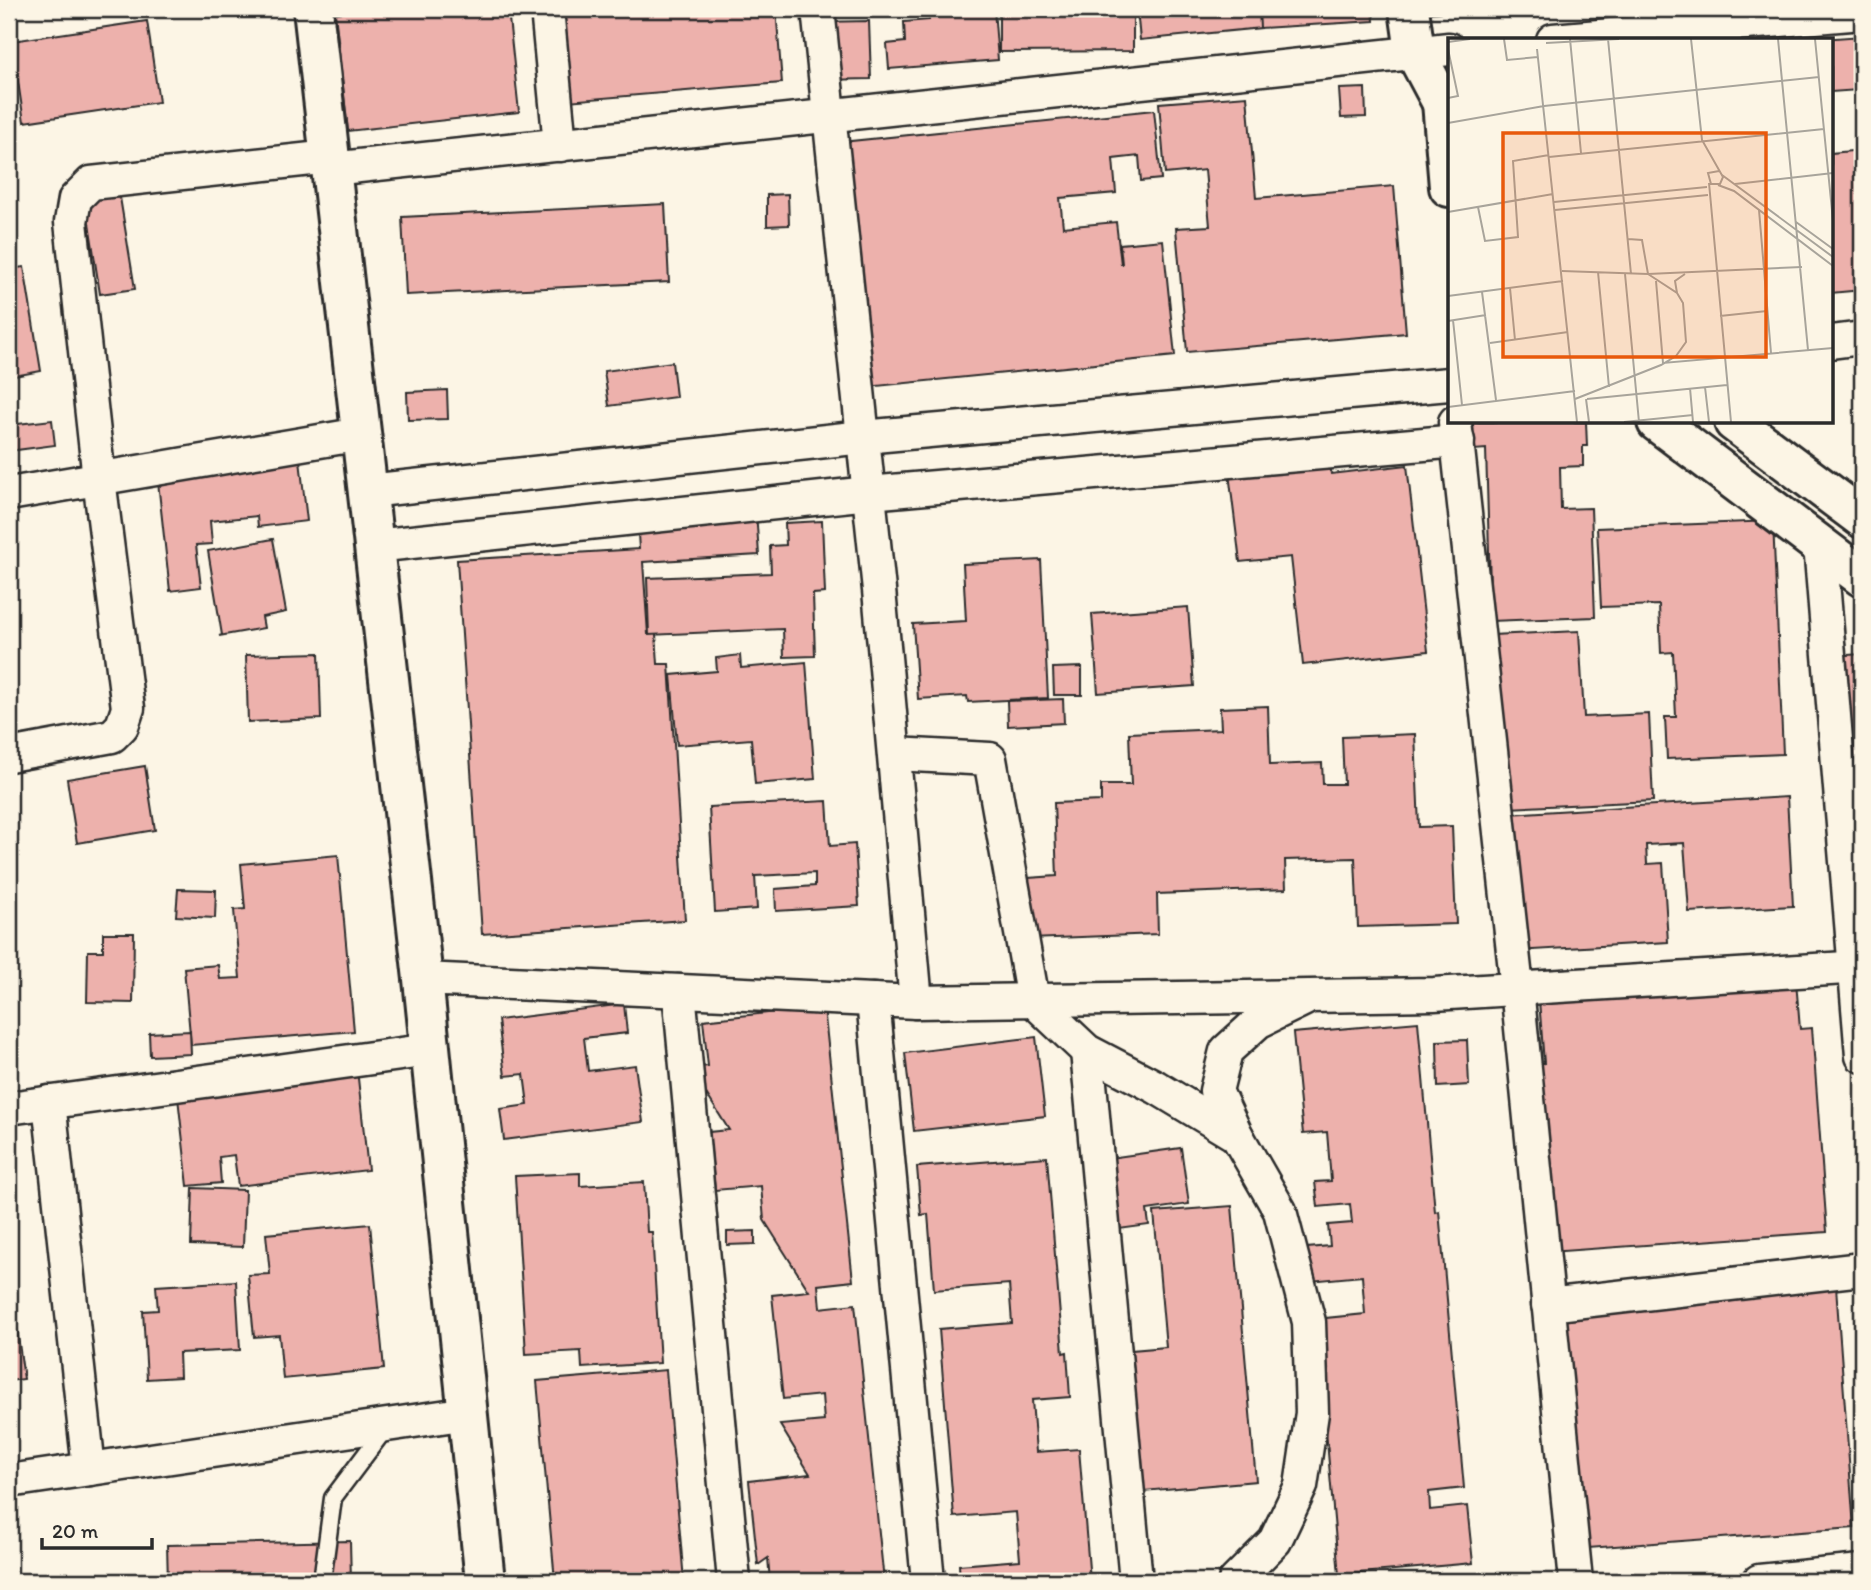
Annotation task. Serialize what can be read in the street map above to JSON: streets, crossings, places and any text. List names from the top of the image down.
{
  "scale_bar": "20 m"
}
